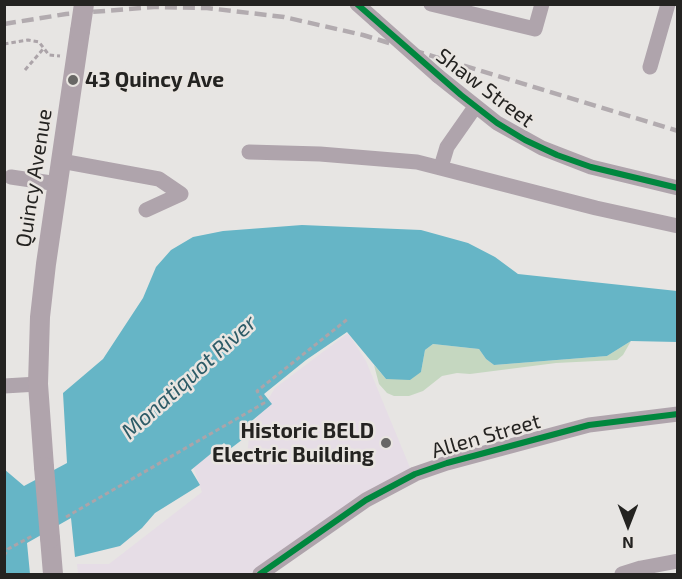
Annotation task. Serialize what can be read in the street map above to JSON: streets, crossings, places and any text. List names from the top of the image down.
{
  "streets": {
    "main road": ["Quincy Avenue"],
    "street": ["Shaw Street", "Allen Street"]
  },
  "water": ["Monatiquot River"],
  "places": ["43 Quincy Ave", "Historic BELD Electric Building"],
  "north": "bottom"
}
